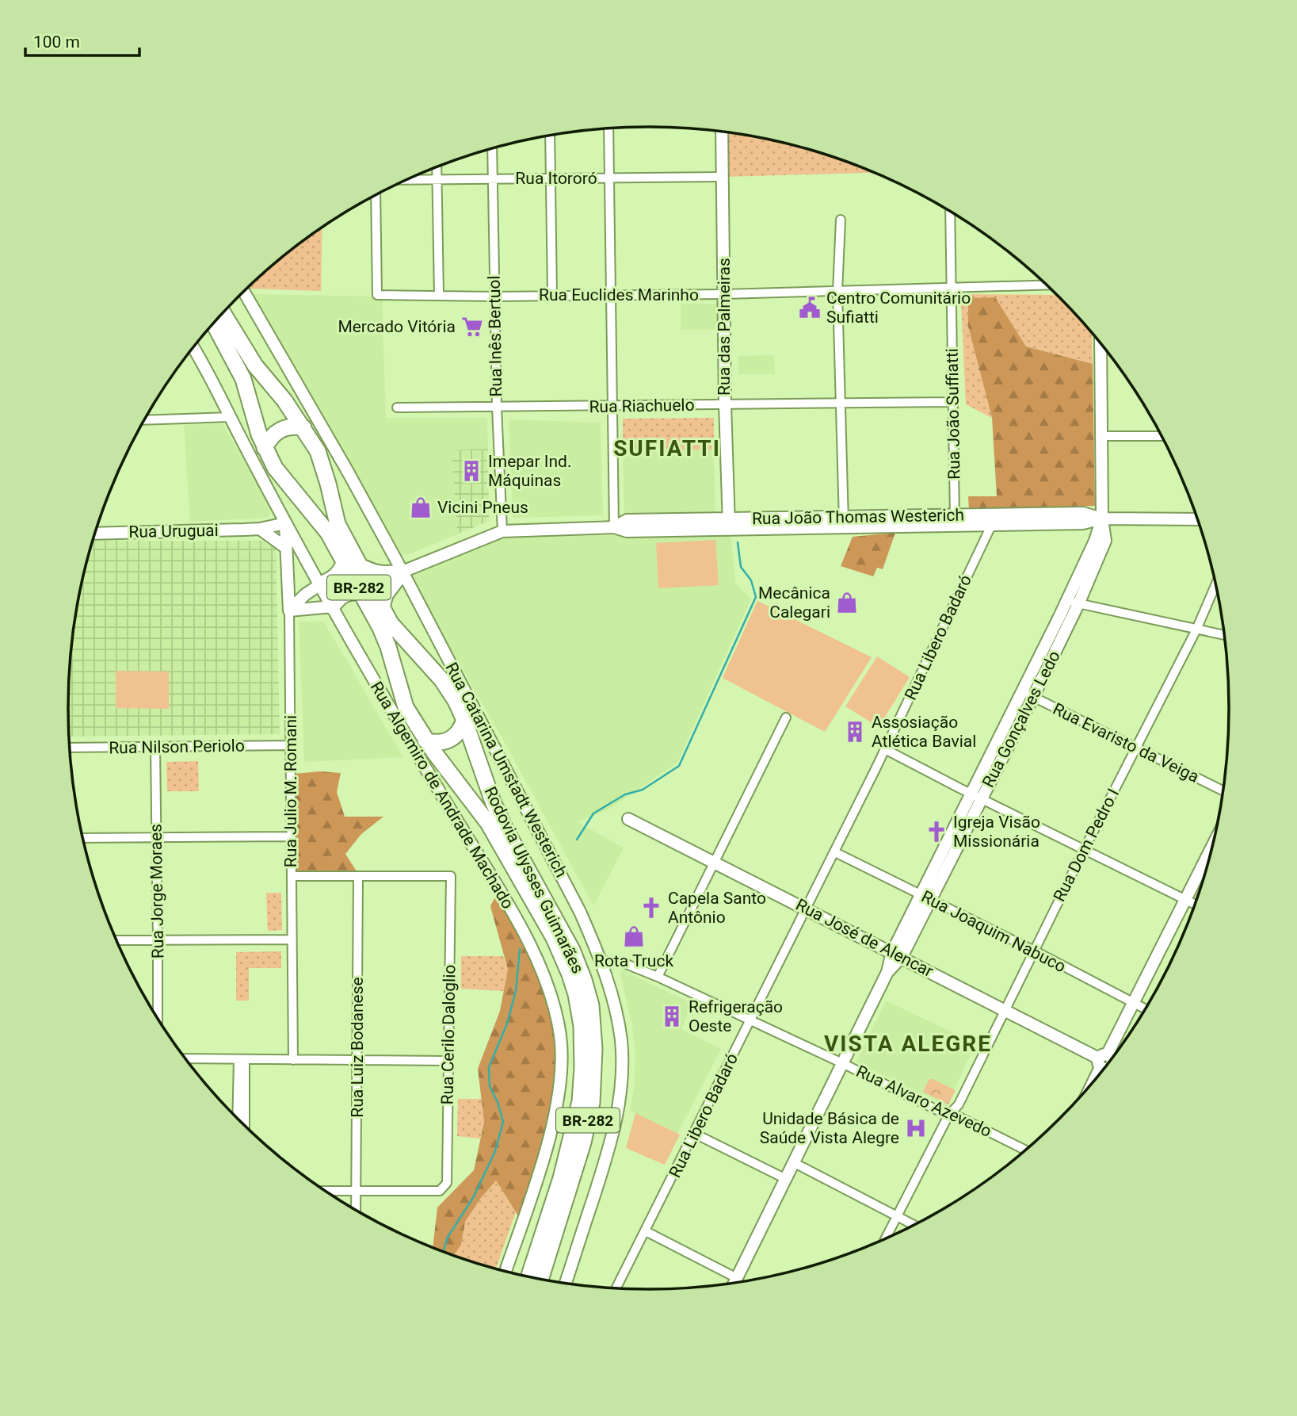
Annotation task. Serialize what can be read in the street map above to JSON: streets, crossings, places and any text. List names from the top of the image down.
{
  "streets": {
    "highway": ["BR-282", "Rodovia Ulysses Guimarães"],
    "street": [
      "Rua Itororó",
      "Rua Euclides Marinho",
      "Rua das Palmeiras",
      "Rua Inês Bertuol",
      "Rua Riachuelo",
      "Rua João Suffiatti",
      "Rua João Thomas Westerich",
      "Rua Uruguai",
      "Rua Libero Badaró",
      "Rua Gonçalves Ledo",
      "Rua Evaristo da Veiga",
      "Rua Nilson Periolo",
      "Rua Catarina Umstadt Westerich",
      "Rua Julio M. Romani",
      "Rua Algemiro de Andrade Machado",
      "Rua Dom Pedro I",
      "Rua Jorge Moraes",
      "Rua Joaquim Nabuco",
      "Rua José de Alencar",
      "Rua Cerilo Daloglio",
      "Rua Luiz Bodanese",
      "Rua Alvaro Azevedo"
    ]
  },
  "crossings": [
    ["Rua Itororó", "Rua das Palmeiras"],
    ["Rua Itororó", "Rua Inês Bertuol"],
    ["Rua Euclides Marinho", "Rua das Palmeiras"],
    ["Rua Euclides Marinho", "Rua Inês Bertuol"],
    ["Rua Euclides Marinho", "Rua João Suffiatti"],
    ["Rua das Palmeiras", "Rua Riachuelo"],
    ["Rua das Palmeiras", "Rua João Thomas Westerich"],
    ["Rua Inês Bertuol", "Rua Riachuelo"],
    ["Rua Inês Bertuol", "Rua João Thomas Westerich"],
    ["Rua Riachuelo", "Rua João Suffiatti"],
    ["Rua João Suffiatti", "Rua João Thomas Westerich"],
    ["Rua João Thomas Westerich", "Rua Libero Badaró"],
    ["Rua João Thomas Westerich", "Rua Gonçalves Ledo"],
    ["Rua João Thomas Westerich", "Rua Catarina Umstadt Westerich"],
    ["Rua Uruguai", "Rua Julio M. Romani"],
    ["Rua Uruguai", "Rua Algemiro de Andrade Machado"],
    ["Rua Libero Badaró", "Rua Joaquim Nabuco"],
    ["Rua Libero Badaró", "Rua José de Alencar"],
    ["Rua Libero Badaró", "Rua Alvaro Azevedo"],
    ["Rua Gonçalves Ledo", "Rua Evaristo da Veiga"],
    ["Rua Gonçalves Ledo", "Rua Joaquim Nabuco"],
    ["Rua Gonçalves Ledo", "Rua José de Alencar"],
    ["Rua Gonçalves Ledo", "Rua Alvaro Azevedo"],
    ["Rua Evaristo da Veiga", "Rua Dom Pedro I"],
    ["Rua Nilson Periolo", "Rua Julio M. Romani"],
    ["Rua Nilson Periolo", "Rua Jorge Moraes"],
    ["Rua Catarina Umstadt Westerich", "Rua Alvaro Azevedo"],
    ["Rua Julio M. Romani", "Rua Algemiro de Andrade Machado"],
    ["Rua Dom Pedro I", "Rua Joaquim Nabuco"],
    ["Rua Dom Pedro I", "Rua José de Alencar"],
    ["Rua Dom Pedro I", "Rua Alvaro Azevedo"],
    ["Rua Cerilo Daloglio", "Rua Luiz Bodanese"]
  ],
  "districts": ["SUFIATTI", "VISTA ALEGRE"],
  "places": {
    "public building": ["Centro Comunitário Sufiatti"],
    "supermarket": ["Mercado Vitória"],
    "building": ["Imepar Ind. Máquinas", "Assosiação Atlética Bavial", "Refrigeração Oeste"],
    "shop": ["Vicini Pneus", "Mecânica Calegari", "Rota Truck"],
    "church": ["Igreja Visão Missionária", "Capela Santo Antônio"],
    "hospital": ["Unidade Básica de Saúde Vista Alegre"]
  },
  "scale_bar": "100 m"
}
